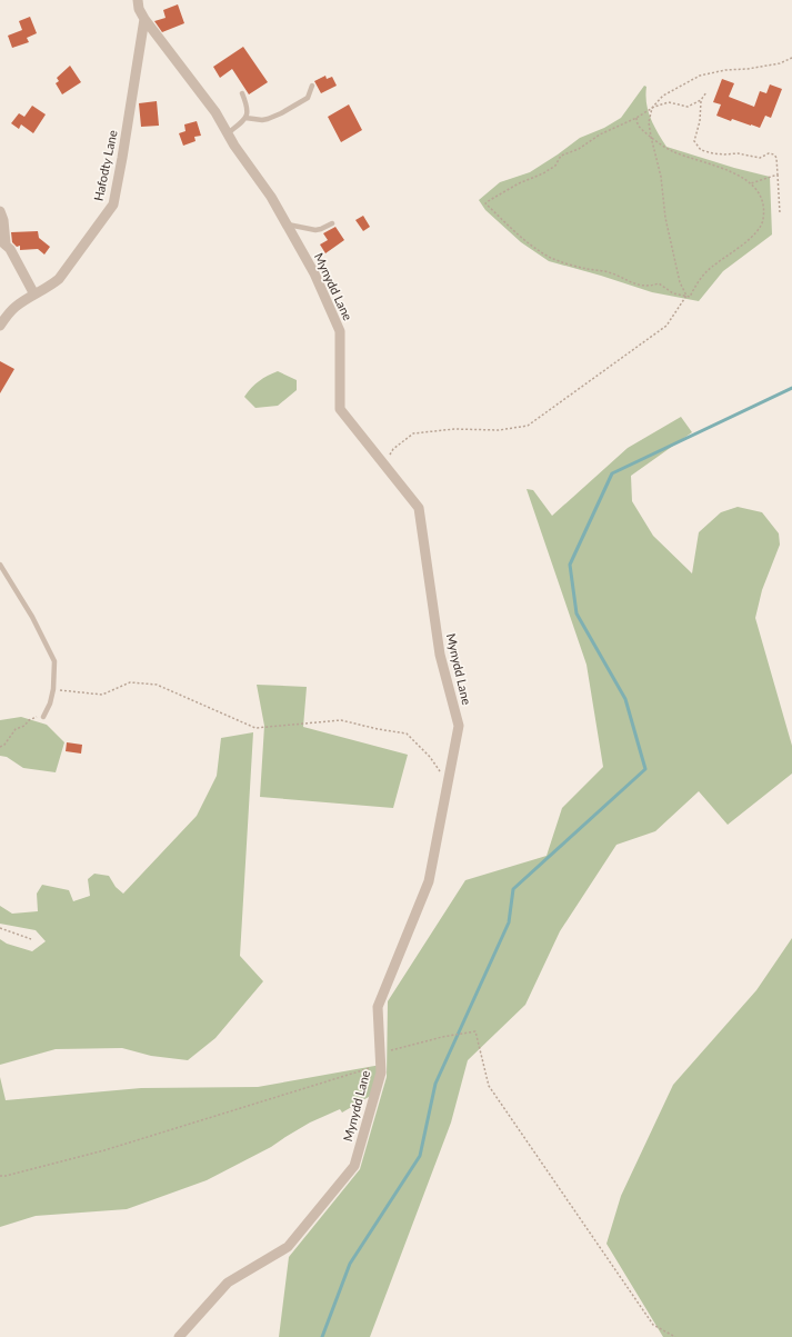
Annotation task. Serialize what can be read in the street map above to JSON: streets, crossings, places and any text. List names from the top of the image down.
{
  "streets": {
    "street": ["Hafodty Lane", "Mynydd Lane"]
  },
  "crossings": [
    ["Hafodty Lane", "Mynydd Lane"]
  ]
}
